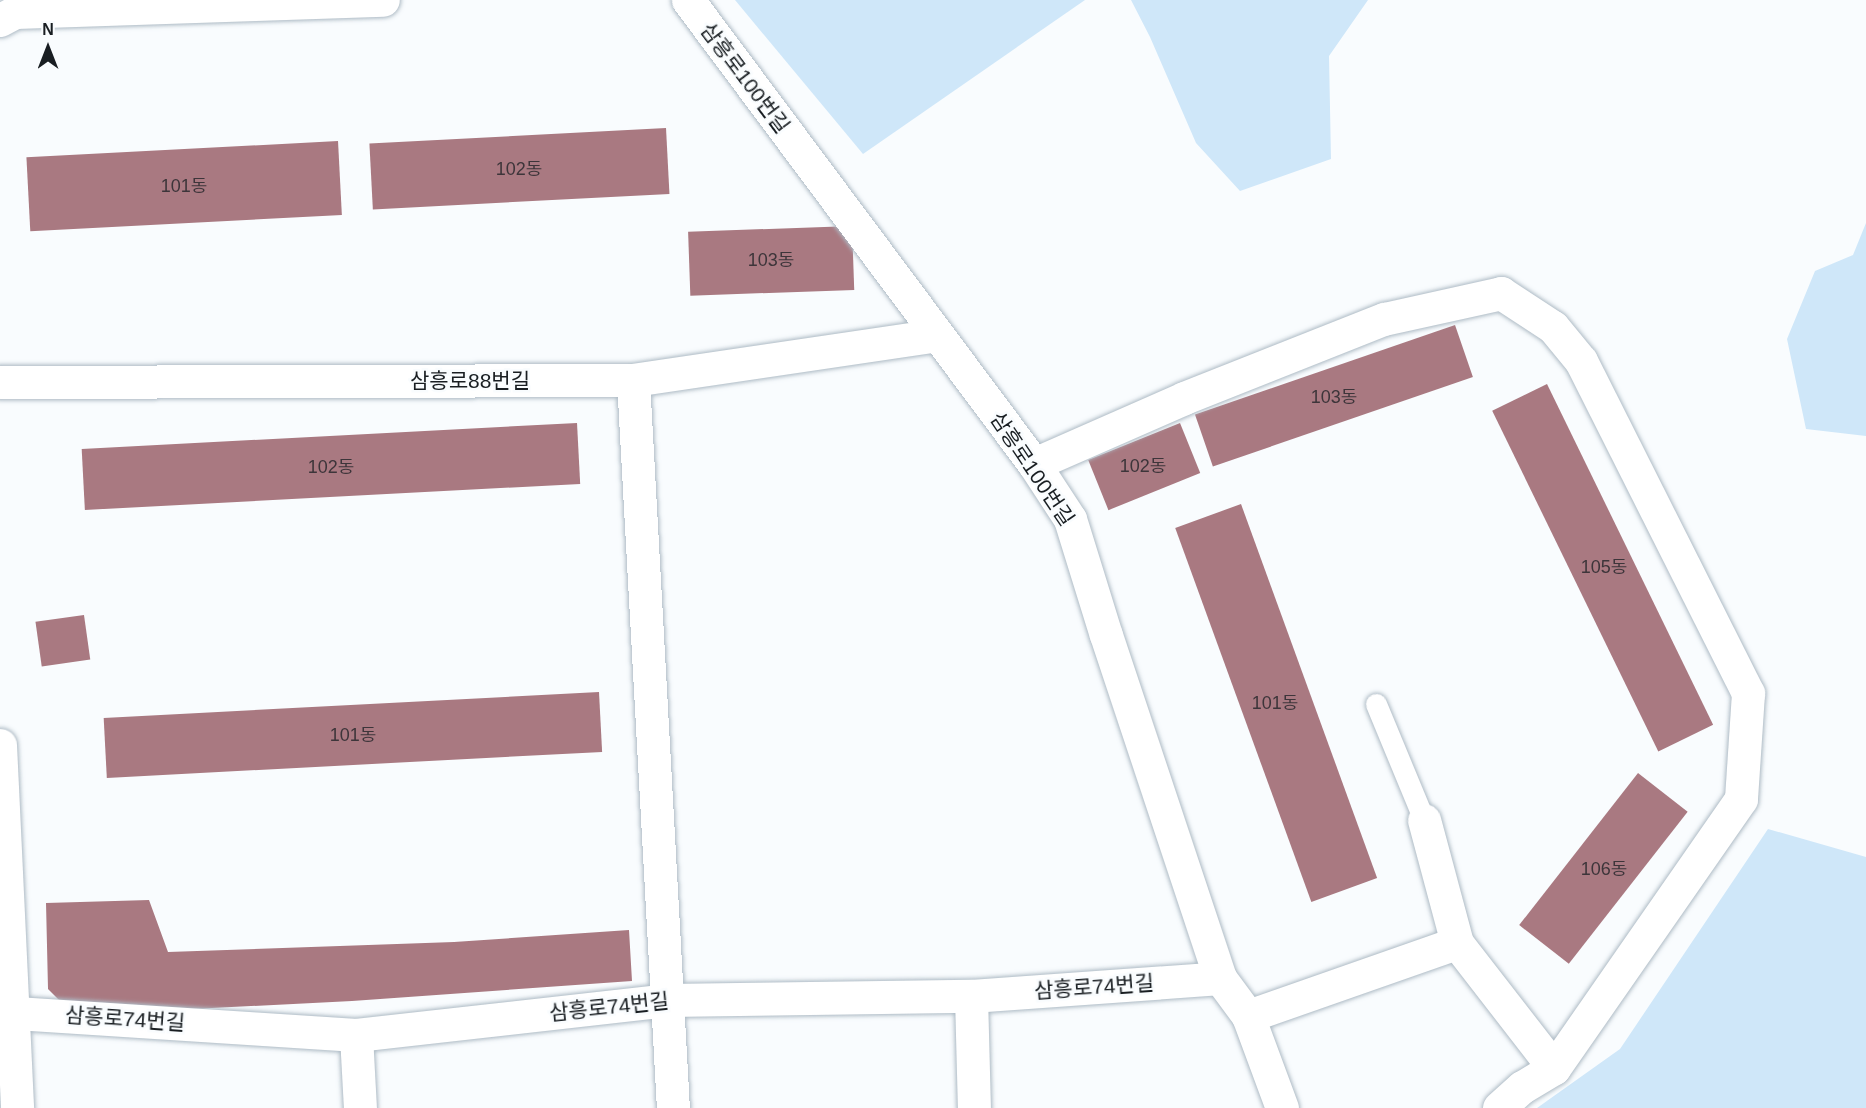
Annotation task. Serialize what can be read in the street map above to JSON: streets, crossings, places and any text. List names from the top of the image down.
{
  "streets": {
    "street": ["삼흥로100번길", "삼흥로88번길", "삼흥로74번길"]
  },
  "crossings": [
    ["삼흥로100번길", "삼흥로88번길"],
    ["삼흥로100번길", "삼흥로74번길"]
  ],
  "house_numbers": [
    "102동",
    "101동",
    "103동",
    "103동",
    "102동",
    "102동",
    "105동",
    "101동",
    "101동",
    "106동"
  ],
  "north": "top"
}
